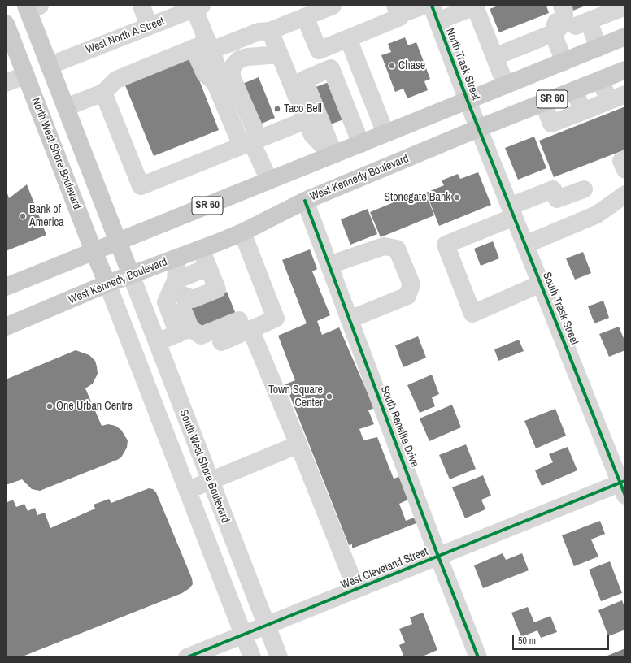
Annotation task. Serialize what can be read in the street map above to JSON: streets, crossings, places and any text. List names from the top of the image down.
{
  "streets": {
    "main road": ["SR 60", "North West Shore Boulevard", "West Kennedy Boulevard"],
    "street": [
      "West North A Street",
      "North Trask Street",
      "South Trask Street",
      "South Renellie Drive",
      "South West Shore Boulevard",
      "West Cleveland Street"
    ]
  },
  "crossings": [
    ["North Trask Street", "SR 60"],
    ["North Trask Street", "West Kennedy Boulevard"],
    ["North Trask Street", "South Trask Street"],
    ["SR 60", "North West Shore Boulevard"],
    ["North West Shore Boulevard", "West Kennedy Boulevard"],
    ["North West Shore Boulevard", "South West Shore Boulevard"],
    ["West Kennedy Boulevard", "South Trask Street"],
    ["West Kennedy Boulevard", "South Renellie Drive"],
    ["West Kennedy Boulevard", "South West Shore Boulevard"],
    ["South Trask Street", "West Cleveland Street"],
    ["South Renellie Drive", "West Cleveland Street"],
    ["South West Shore Boulevard", "West Cleveland Street"]
  ],
  "places": [
    "Chase",
    "Taco Bell",
    "Stonegate Bank",
    "Bank of America",
    "Town Square Center",
    "One Urban Centre"
  ],
  "scale_bar": "50 m"
}
